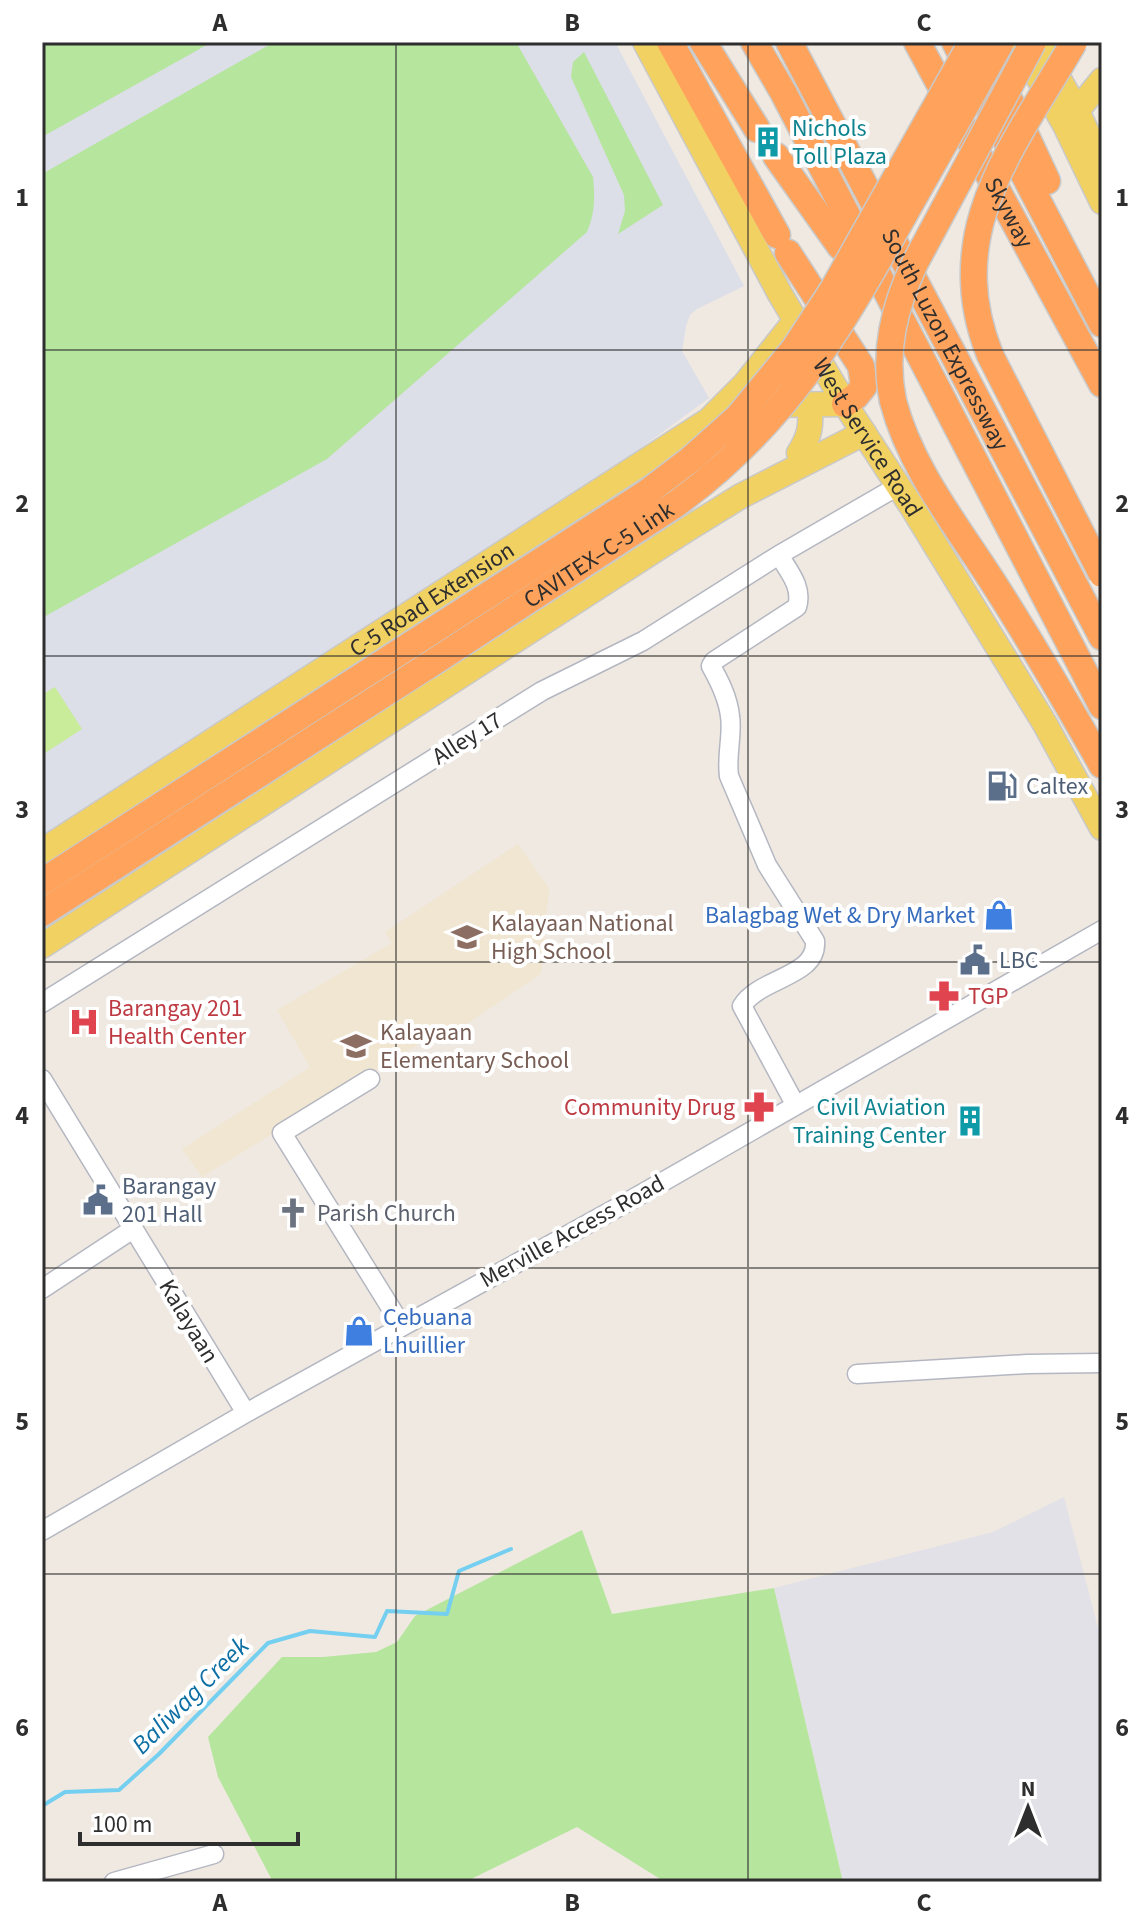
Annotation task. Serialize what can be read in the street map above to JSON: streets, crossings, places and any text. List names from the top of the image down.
{
  "streets": {
    "highway": ["Skyway", "South Luzon Expressway", "CAVITEX–C-5 Link"],
    "main road": ["West Service Road", "C-5 Road Extension"],
    "street": ["Alley 17", "Merville Access Road", "Kalayaan"]
  },
  "crossings": [
    ["West Service Road", "C-5 Road Extension"],
    ["West Service Road", "Alley 17"],
    ["Merville Access Road", "Kalayaan"]
  ],
  "water": ["Baliwag Creek"],
  "places": {
    "building": ["Nichols Toll Plaza", "Civil Aviation Training Center"],
    "fuel station": ["Caltex"],
    "shop": ["Balagbag Wet & Dry Market", "Cebuana Lhuillier"],
    "school or university": ["Kalayaan National High School", "Kalayaan Elementary School"],
    "public building": ["LBC", "Barangay 201 Hall"],
    "pharmacy": ["TGP", "Community Drug"],
    "hospital": ["Barangay 201 Health Center"],
    "church": ["Parish Church"]
  },
  "scale_bar": "100 m",
  "north": "top",
  "grid": {
    "columns": ["A", "B", "C"],
    "rows": [
      "1",
      "2",
      "3",
      "4",
      "5",
      "6"
    ]
  }
}
